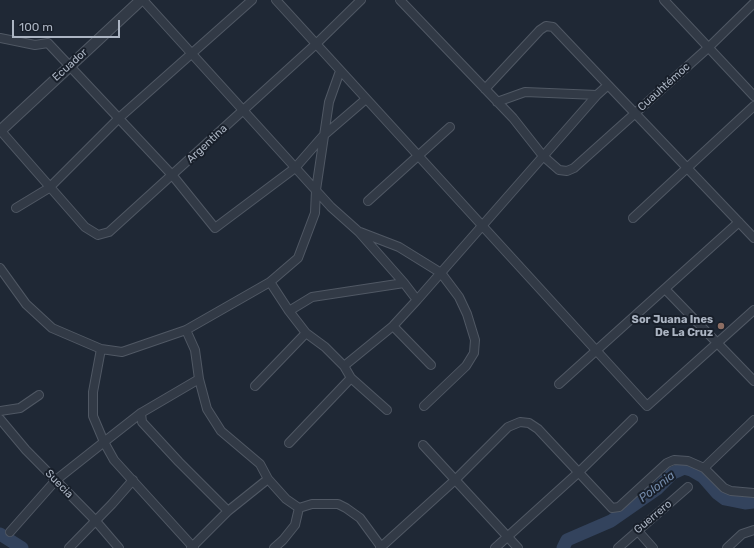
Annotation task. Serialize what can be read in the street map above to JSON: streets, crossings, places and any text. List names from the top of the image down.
{
  "streets": {
    "street": [
      "Ecuador",
      "Cuauhtémoc",
      "Argentina",
      "Suecia",
      "Guerrero"
    ]
  },
  "crossings": [
    ["Ecuador", "Argentina"]
  ],
  "water": ["Polonia"],
  "places": ["Sor Juana Ines De La Cruz"],
  "scale_bar": "100 m"
}
